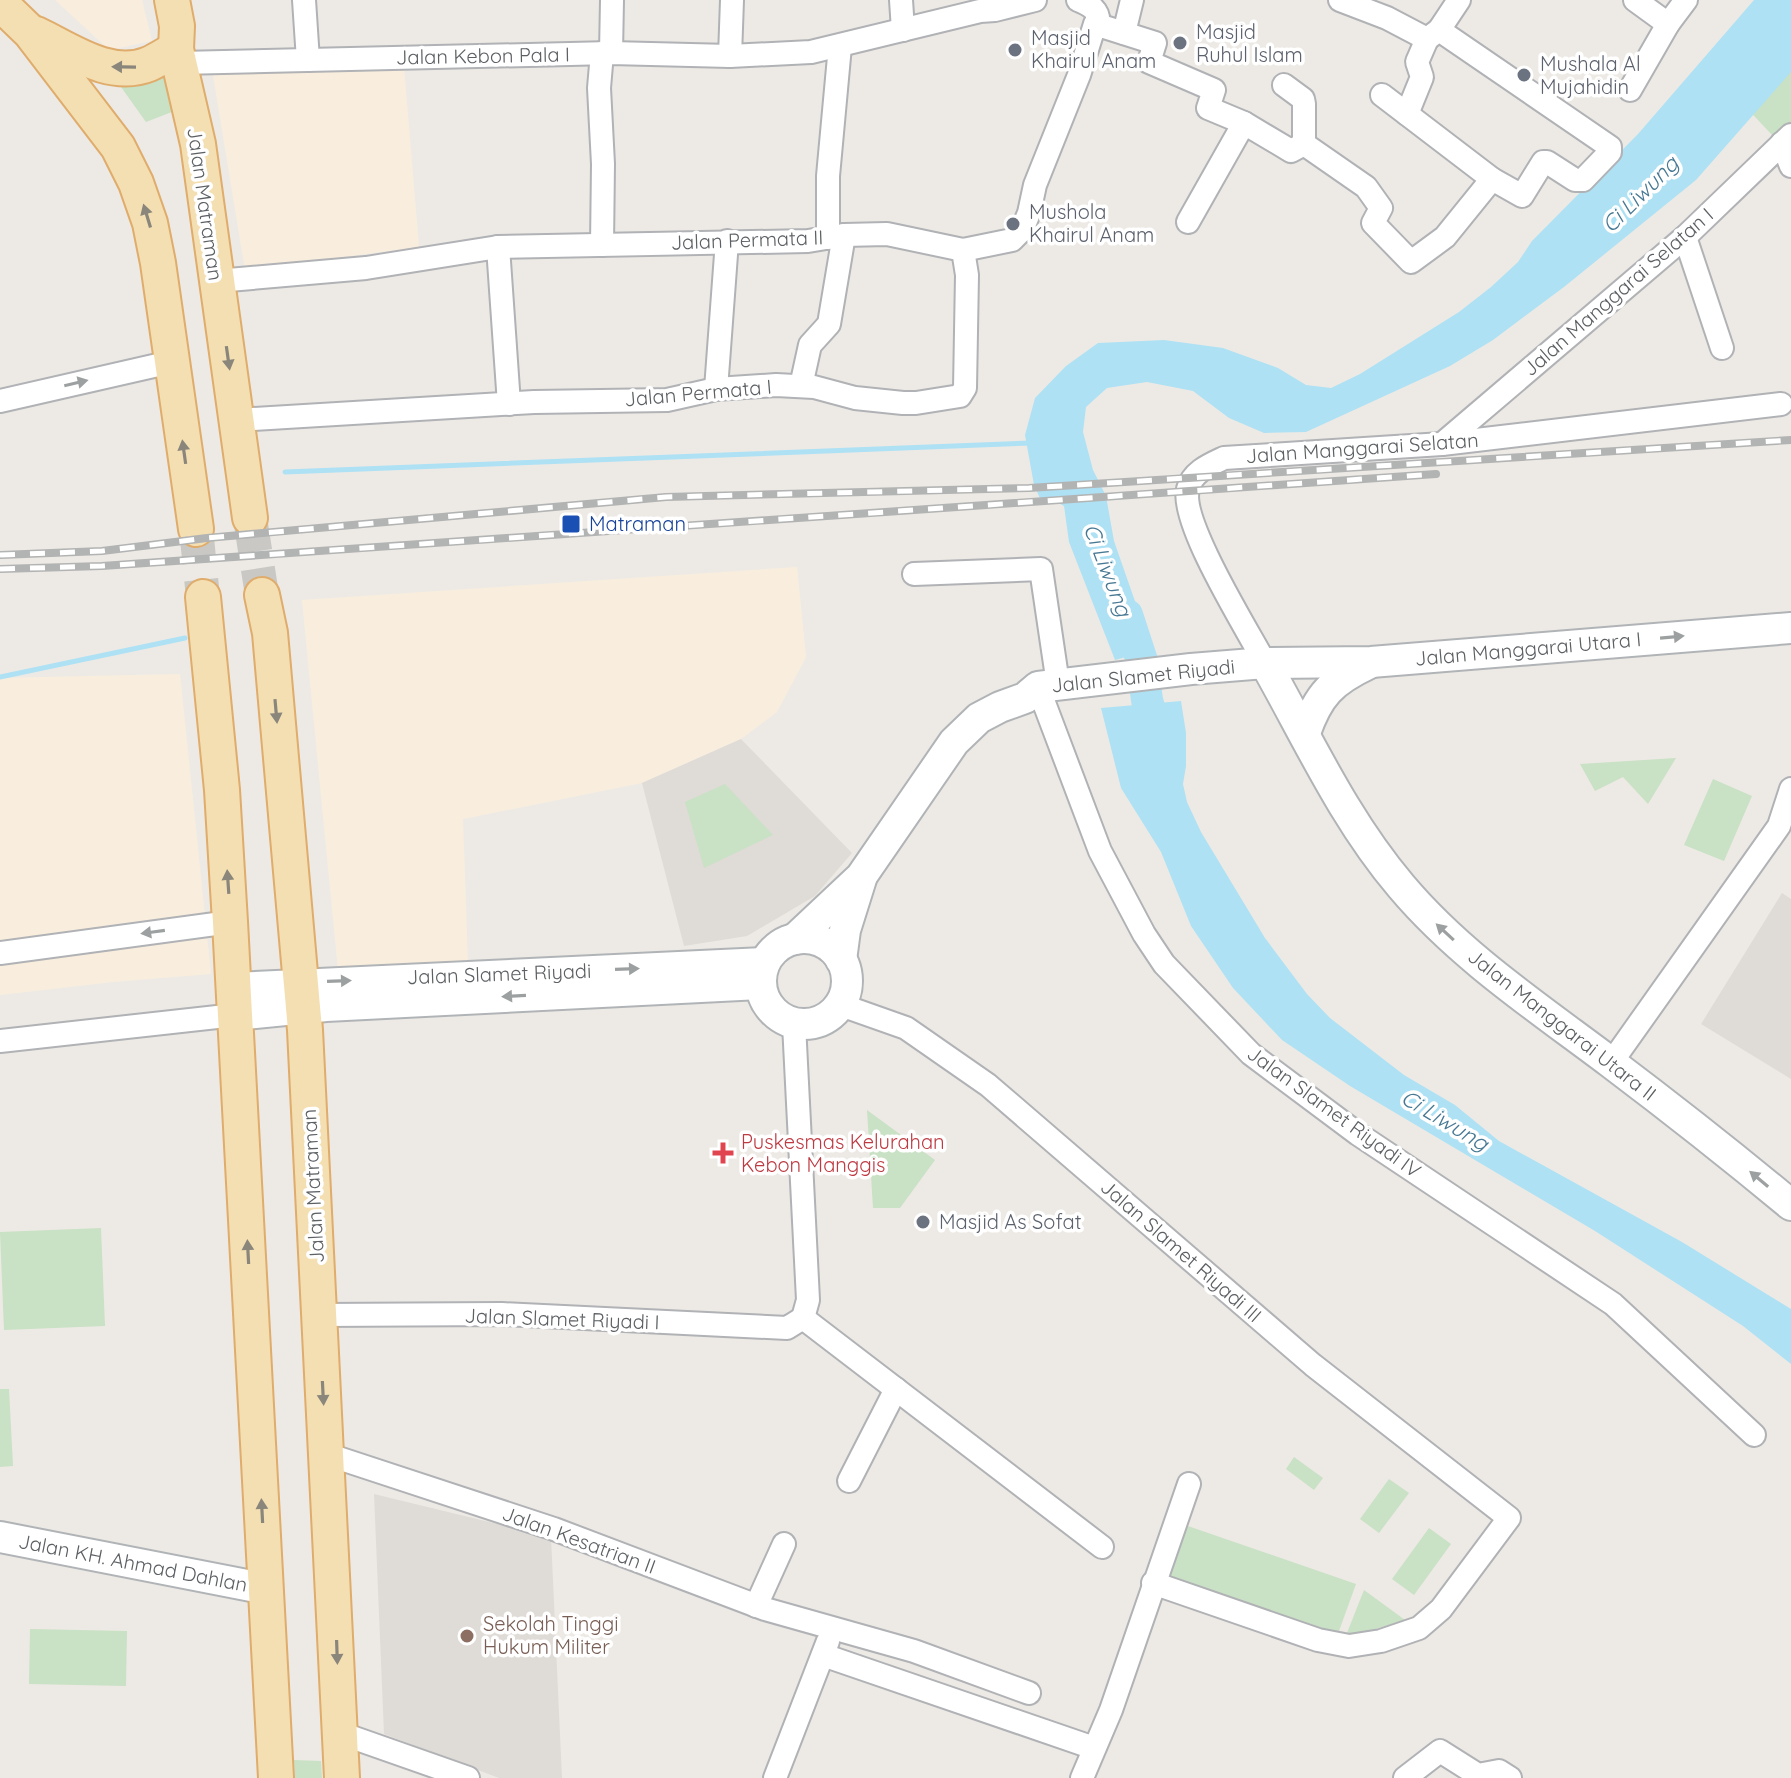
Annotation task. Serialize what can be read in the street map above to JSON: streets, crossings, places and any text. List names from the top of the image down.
{
  "streets": {
    "main road": ["Jalan Matraman"],
    "street": [
      "Jalan Kebon Pala I",
      "Jalan Permata II",
      "Jalan Manggarai Selatan I",
      "Jalan Permata I",
      "Jalan Manggarai Selatan",
      "Jalan Manggarai Utara I",
      "Jalan Slamet Riyadi",
      "Jalan Manggarai Utara II",
      "Jalan Slamet Riyadi IV",
      "Jalan Slamet Riyadi III",
      "Jalan Slamet Riyadi I",
      "Jalan Kesatrian II",
      "Jalan KH. Ahmad Dahlan"
    ]
  },
  "crossings": [
    ["Jalan Kebon Pala I", "Jalan Matraman"],
    ["Jalan Matraman", "Jalan Permata II"],
    ["Jalan Matraman", "Jalan Permata I"],
    ["Jalan Matraman", "Jalan Slamet Riyadi"],
    ["Jalan Matraman", "Jalan Slamet Riyadi I"],
    ["Jalan Matraman", "Jalan Kesatrian II"],
    ["Jalan Permata II", "Jalan Permata I"],
    ["Jalan Manggarai Selatan I", "Jalan Manggarai Selatan"],
    ["Jalan Manggarai Selatan", "Jalan Manggarai Utara I"],
    ["Jalan Manggarai Selatan", "Jalan Slamet Riyadi"],
    ["Jalan Manggarai Selatan", "Jalan Manggarai Utara II"],
    ["Jalan Manggarai Utara I", "Jalan Slamet Riyadi"],
    ["Jalan Slamet Riyadi", "Jalan Manggarai Utara II"],
    ["Jalan Slamet Riyadi", "Jalan Slamet Riyadi IV"],
    ["Jalan Slamet Riyadi", "Jalan Slamet Riyadi III"]
  ],
  "one_way": ["Jalan Manggarai Utara I", "Jalan Manggarai Utara II"],
  "water": ["Ci Liwung"],
  "places": {
    "other": [
      "Masjid Ruhul Islam",
      "Masjid Khairul Anam",
      "Mushala Al Mujahidin",
      "Mushola Khairul Anam",
      "Masjid As Sofat",
      "Sekolah Tinggi Hukum Militer"
    ],
    "transit": ["Matraman"],
    "health": ["Puskesmas Kelurahan Kebon Manggis"]
  }
}
